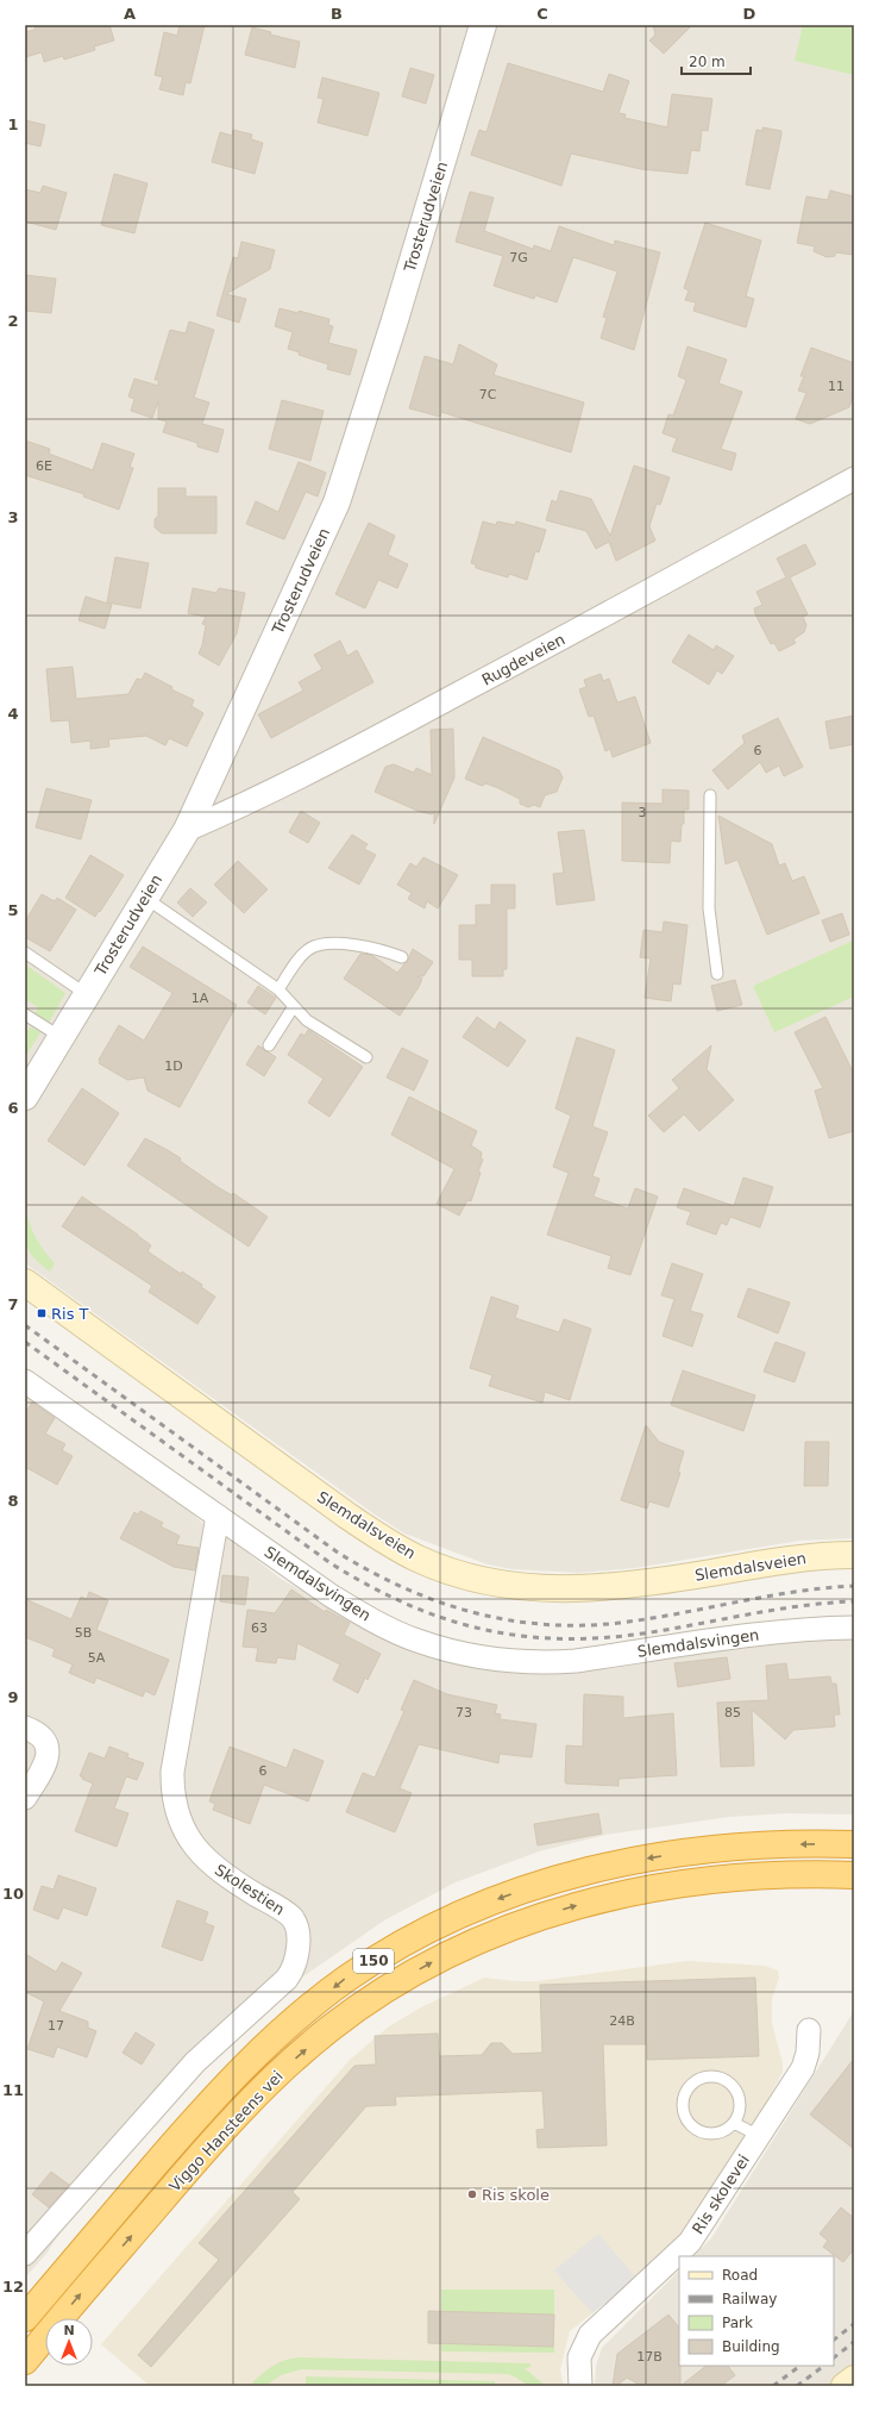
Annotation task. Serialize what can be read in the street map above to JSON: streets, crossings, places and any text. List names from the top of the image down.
{
  "streets": {
    "highway": ["150", "Viggo Hansteens vei"],
    "main road": ["Slemdalsveien"],
    "street": [
      "Trosterudveien",
      "Rugdeveien",
      "Slemdalsvingen",
      "Skolestien",
      "Ris skolevei"
    ]
  },
  "crossings": [
    ["Trosterudveien", "Rugdeveien"],
    ["Slemdalsvingen", "Skolestien"]
  ],
  "places": {
    "transit": ["Ris T"],
    "other": ["Ris skole"]
  },
  "house_numbers": [
    "7G",
    "11",
    "7C",
    "6E",
    "6",
    "3",
    "1A",
    "1D",
    "63",
    "5B",
    "5A",
    "73",
    "85",
    "6",
    "24B",
    "17",
    "17B"
  ],
  "legend": [
    "Road",
    "Railway",
    "Park",
    "Building"
  ],
  "scale_bar": "20 m",
  "north": "top",
  "grid": {
    "columns": [
      "A",
      "B",
      "C",
      "D"
    ],
    "rows": [
      "1",
      "2",
      "3",
      "4",
      "5",
      "6",
      "7",
      "8",
      "9",
      "10",
      "11",
      "12"
    ]
  }
}
